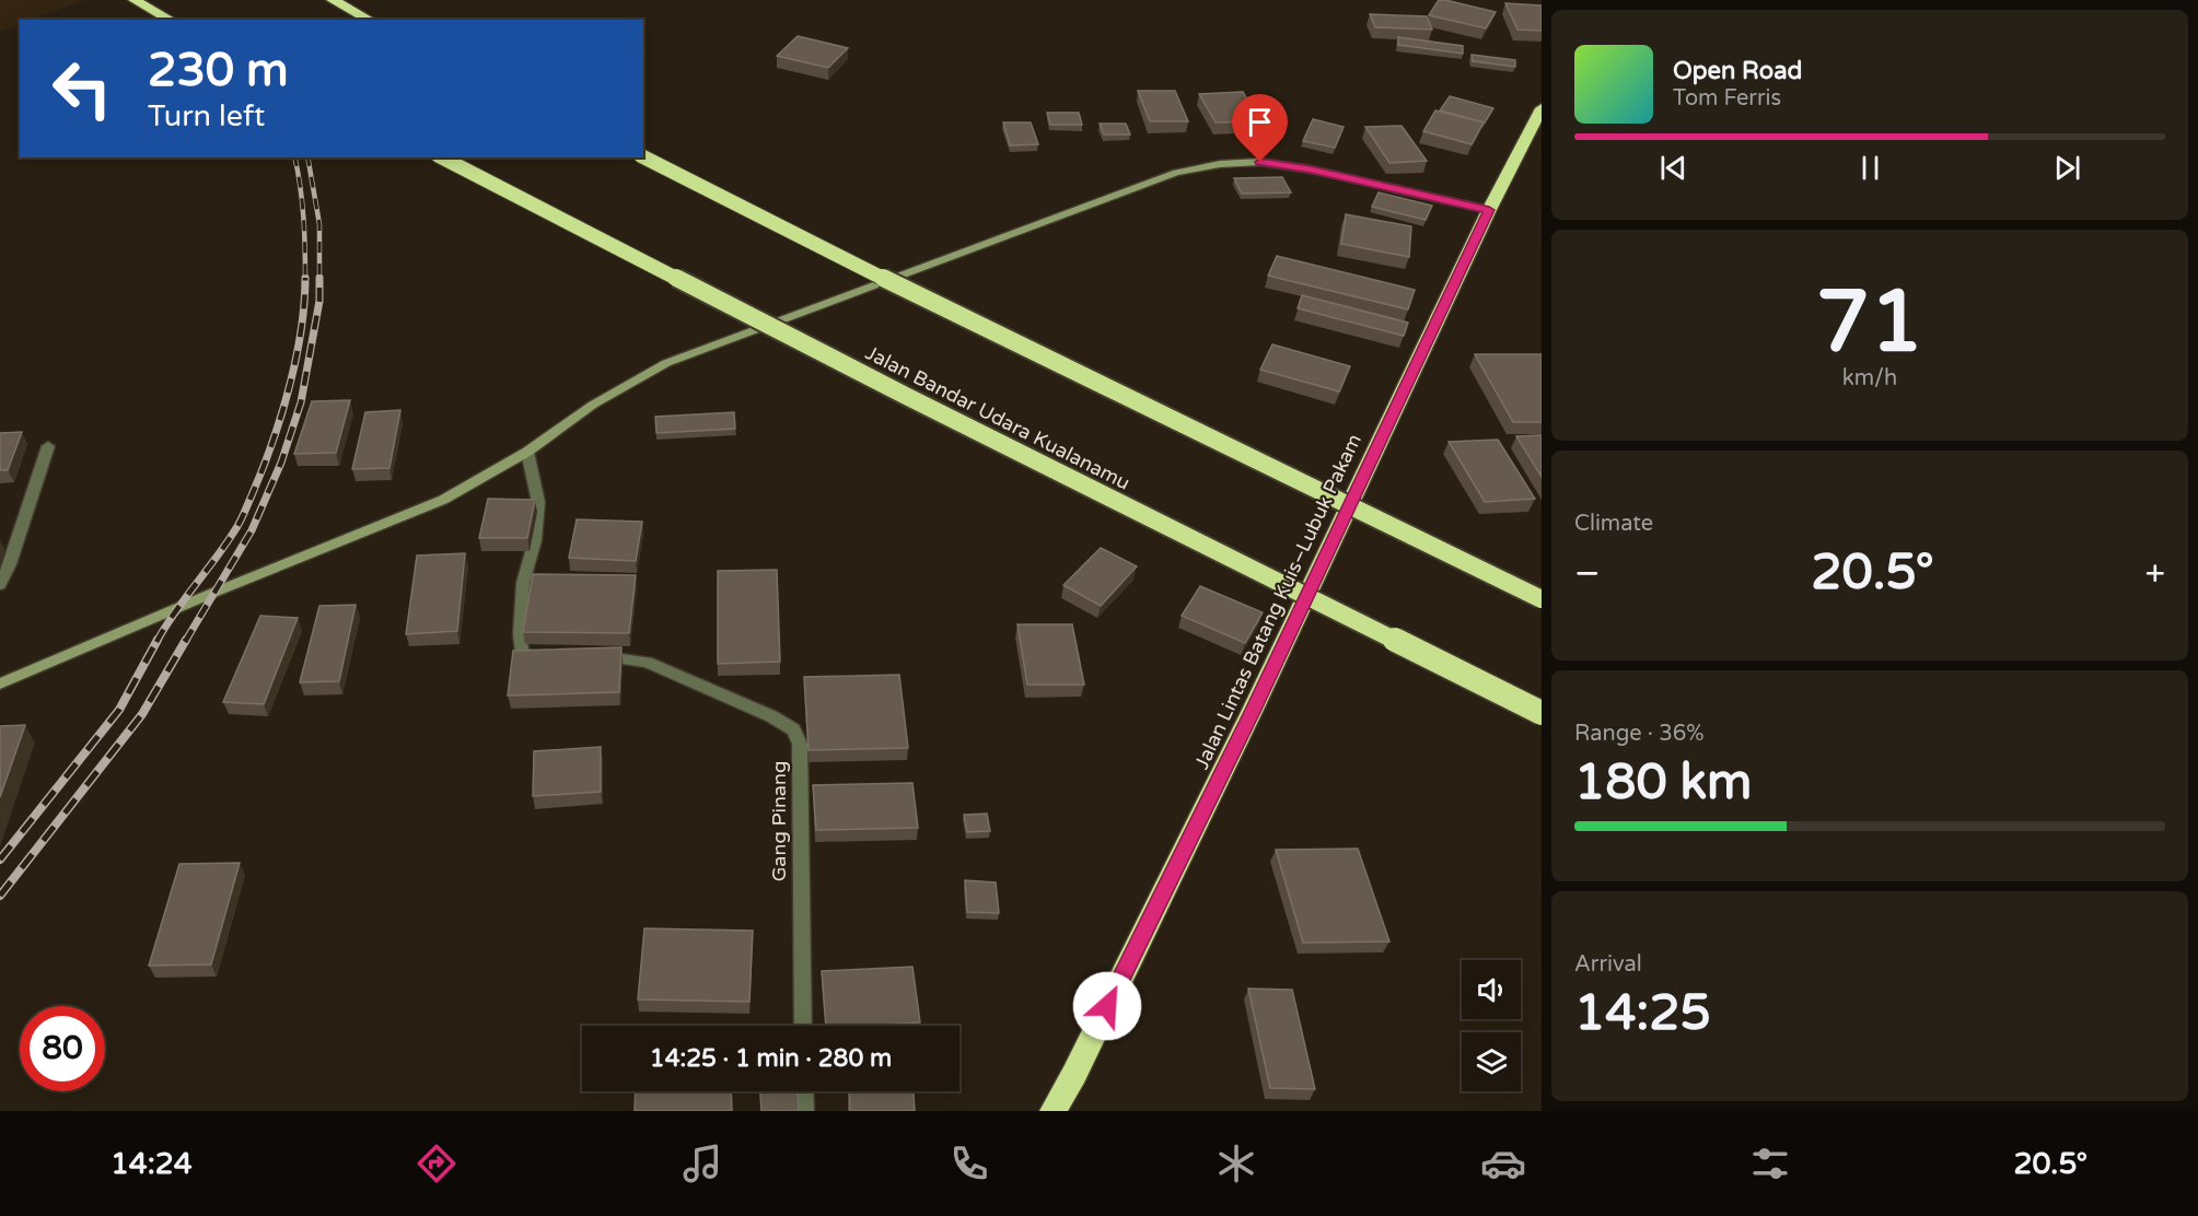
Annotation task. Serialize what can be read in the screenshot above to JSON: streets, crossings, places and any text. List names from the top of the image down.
{
  "streets": {
    "highway": ["Jalan Bandar Udara Kualanamu", "Jalan Lintas Batang Kuis–Lubuk Pakam"],
    "street": ["Gang Pinang"]
  },
  "page": {
    "turn": ["230 m", "Turn left"],
    "song": ["Open Road", "Tom Ferris"],
    "tile": [
      ["71", "km/h"],
      "Climate",
      ["Range · 36%", "180 km"],
      ["Arrival", "14:25"]
    ],
    "heat": ["−", "20.5°", "+"],
    "limit": "80",
    "trip": "14:25 · 1 min · 280 m",
    "tabs": ["14:24", "20.5°"]
  }
}
